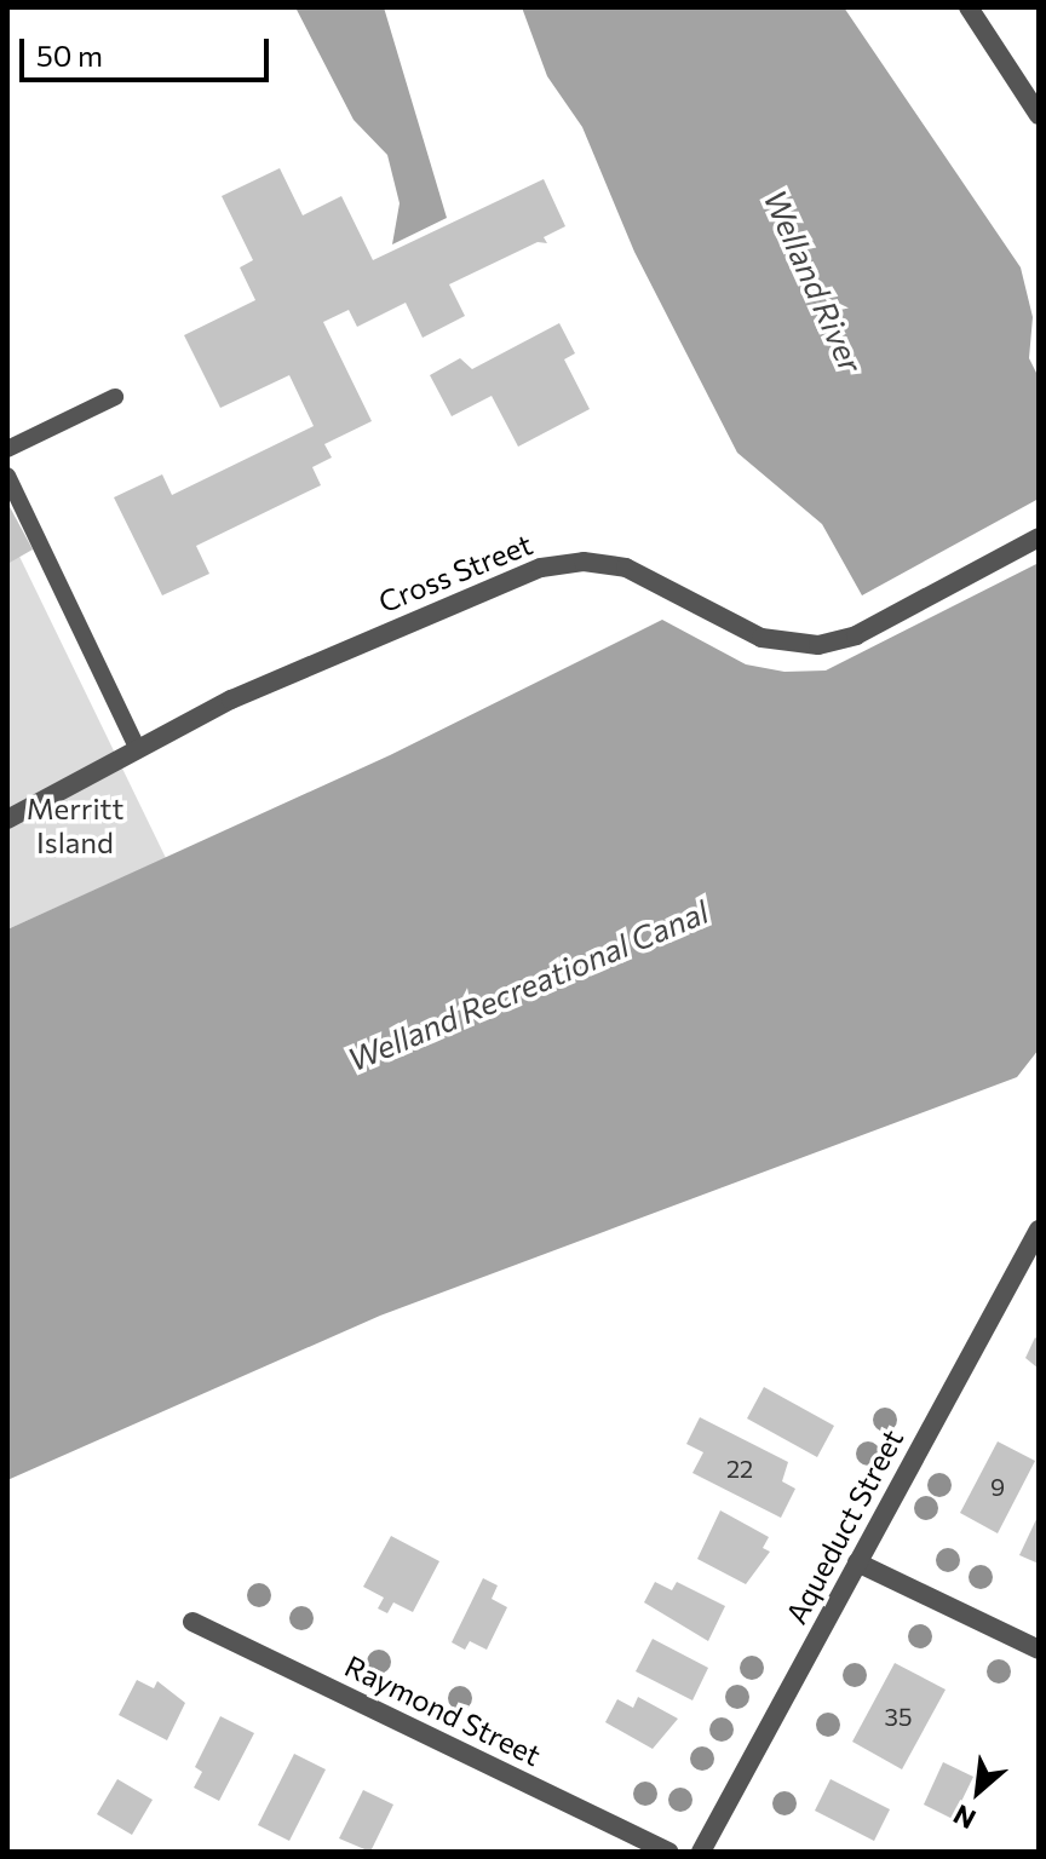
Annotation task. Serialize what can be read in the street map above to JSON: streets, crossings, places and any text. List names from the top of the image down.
{
  "streets": {
    "street": ["Cross Street", "Aqueduct Street", "Raymond Street"]
  },
  "water": ["Welland River", "Welland Recreational Canal"],
  "parks": ["Merritt Island"],
  "house_numbers": ["22", "9", "35"],
  "scale_bar": "50 m",
  "north": "bottom left"
}
